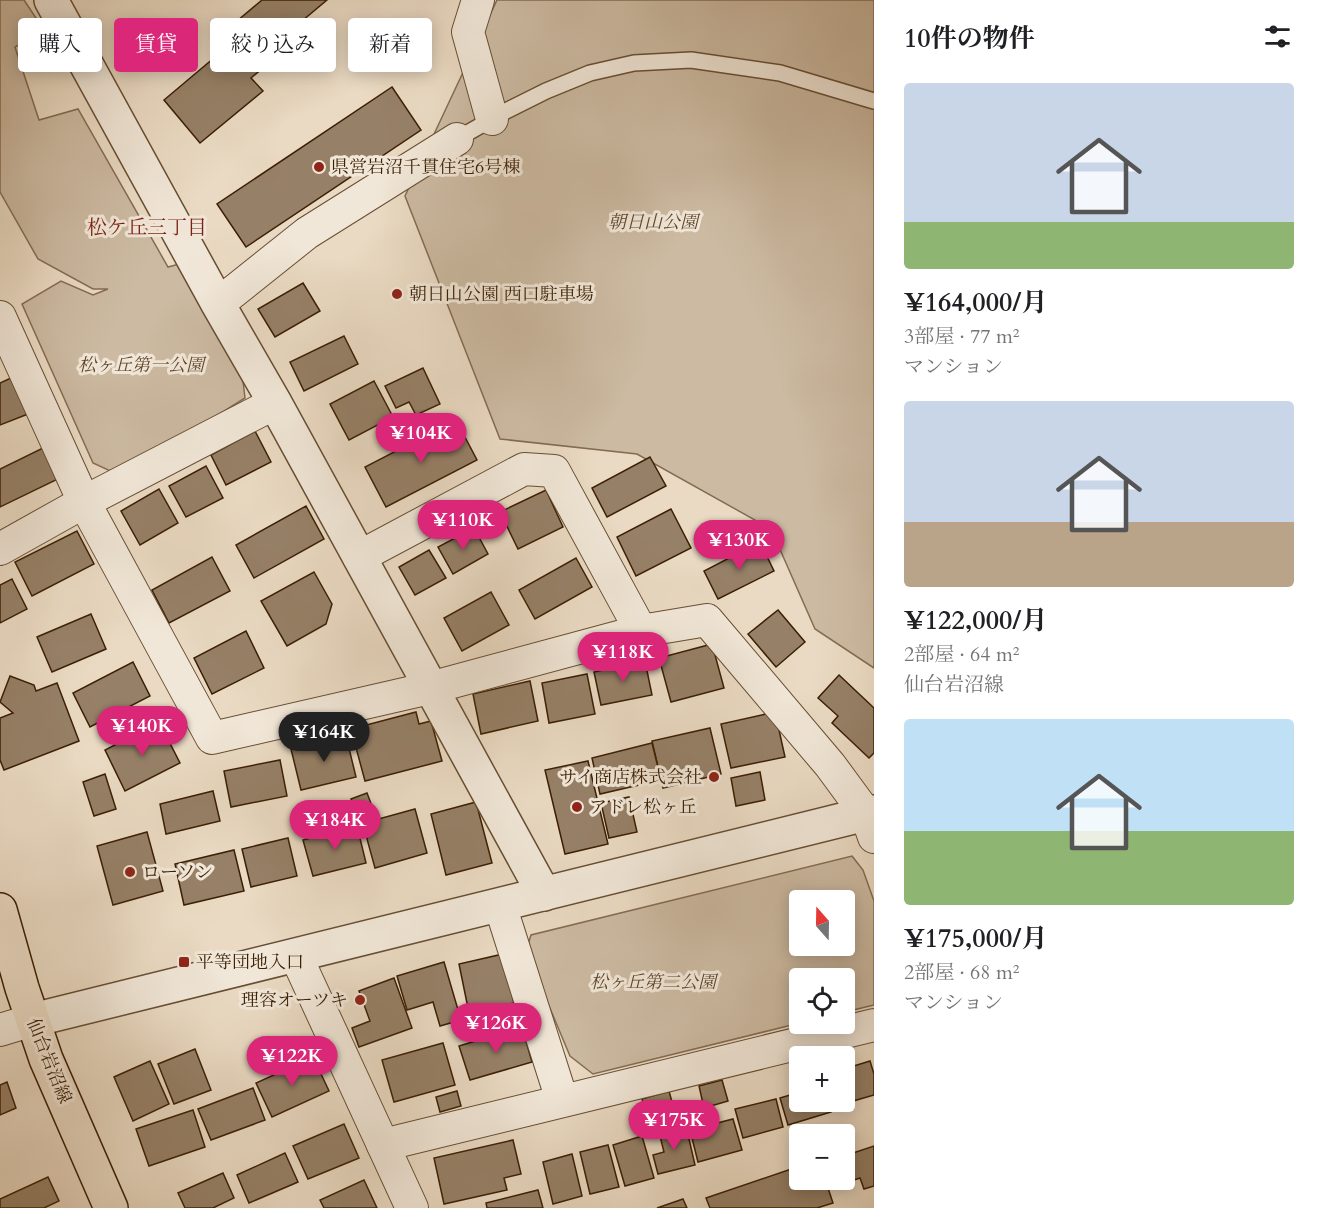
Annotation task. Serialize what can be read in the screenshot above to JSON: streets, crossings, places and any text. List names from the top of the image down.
{
  "streets": {
    "main road": ["仙台岩沼線"]
  },
  "districts": ["松ケ丘三丁目"],
  "parks": ["朝日山公園", "松ヶ丘第一公園", "松ヶ丘第二公園"],
  "places": {
    "other": [
      "県営岩沼千貫住宅6号棟",
      "朝日山公園 西口駐車場",
      "サイ商店株式会社",
      "アドレ松ヶ丘",
      "ローソン",
      "理容オーツキ"
    ],
    "transit": ["平等団地入口"]
  },
  "north": "top",
  "page": {
    "heading": "10件の物件",
    "chip": [
      "購入",
      "賃貸",
      "絞り込み",
      "新着"
    ],
    "list": [
      {
        "name": "¥164,000/月",
        "note": "3部屋 · 77 m² · マンション"
      },
      {
        "name": "¥122,000/月",
        "note": "2部屋 · 64 m² · 仙台岩沼線"
      },
      {
        "name": "¥175,000/月",
        "note": "2部屋 · 68 m² · マンション"
      }
    ],
    "price": [
      "¥104K",
      "¥110K",
      "¥130K",
      "¥118K",
      "¥140K",
      "¥164K",
      "¥184K",
      "¥126K",
      "¥122K",
      "¥175K"
    ],
    "map_buttons": ["+", "−"]
  }
}
